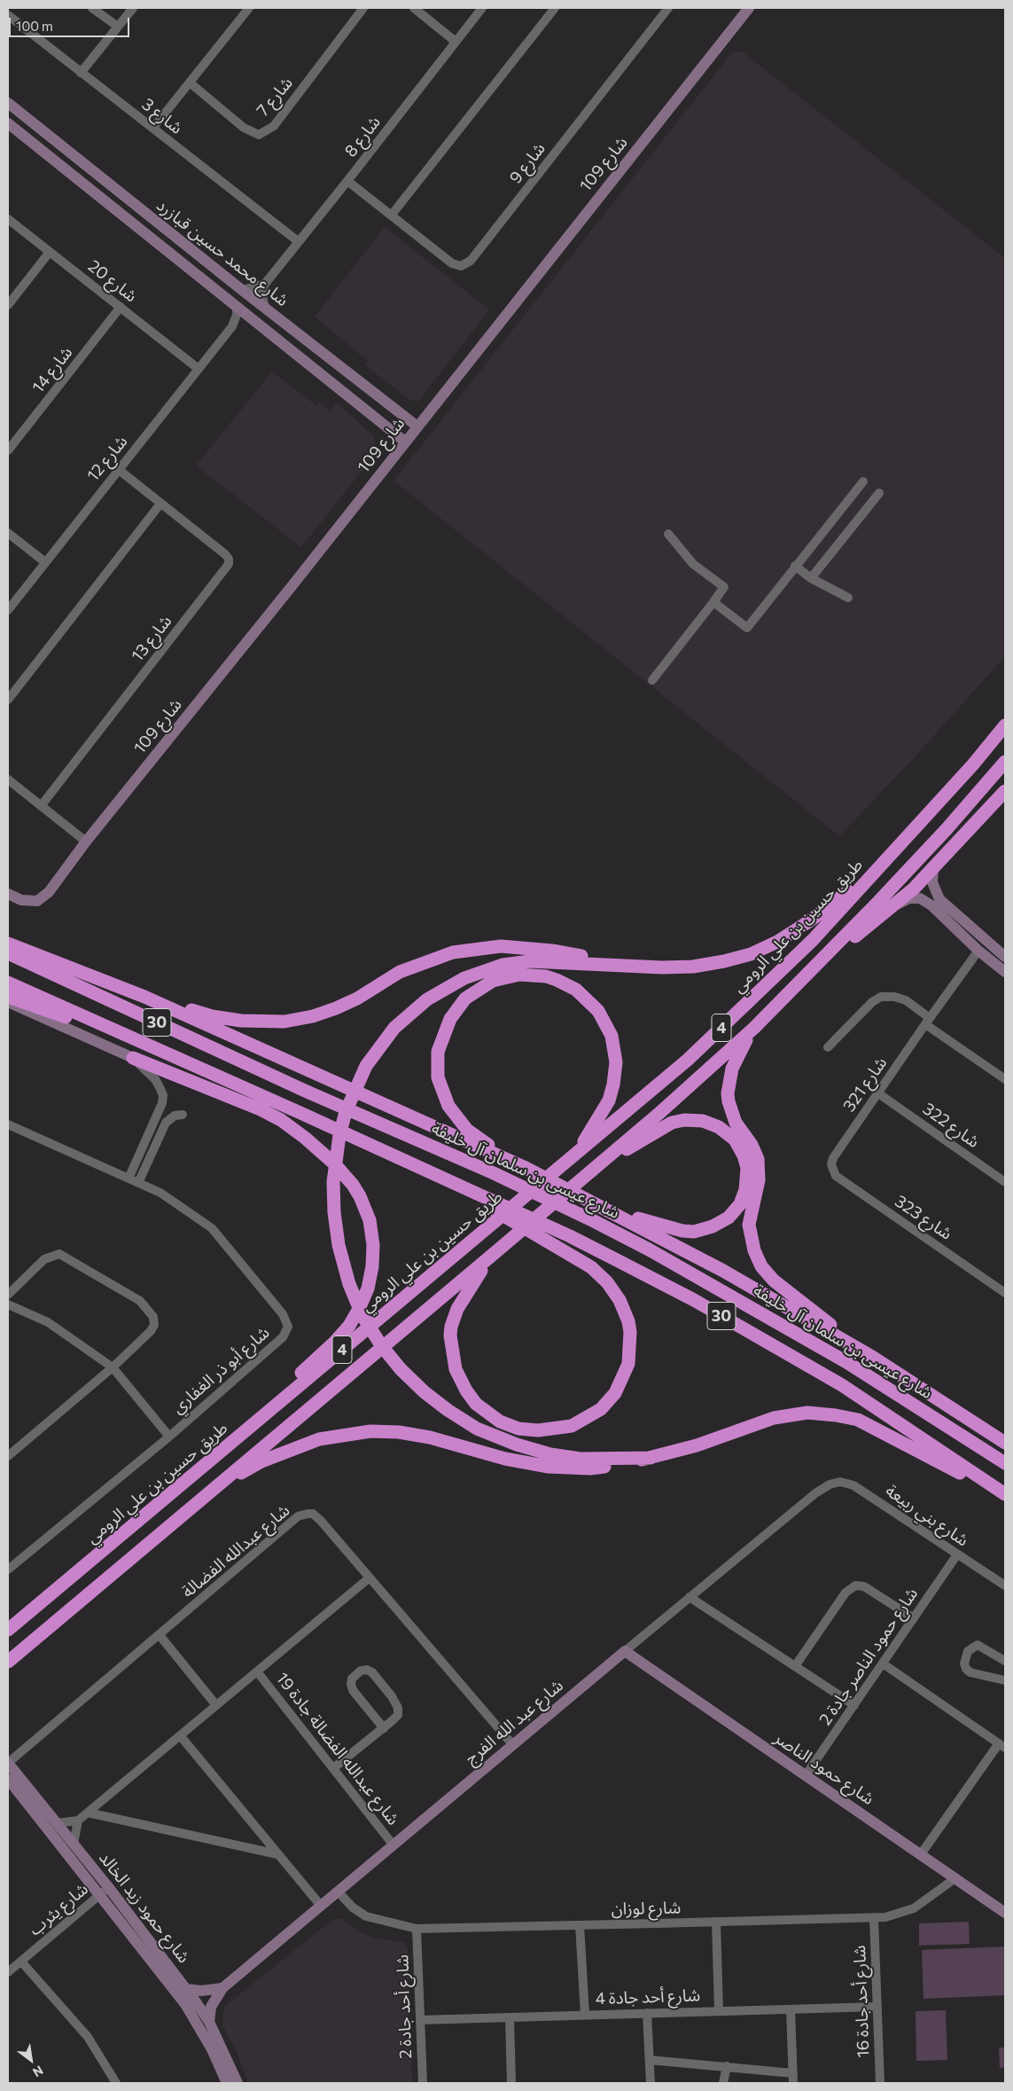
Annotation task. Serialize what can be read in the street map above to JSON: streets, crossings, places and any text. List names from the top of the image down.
{
  "streets": {
    "highway": [
      "طريق حسين بن علي الرومي",
      "30",
      "4",
      "شارع عيسى بن سلمان آل خليفة"
    ],
    "street": [
      "شارع 7",
      "شارع 3",
      "شارع 8",
      "شارع 9",
      "شارع 109",
      "شارع محمد حسين قبازرد",
      "شارع 20",
      "شارع 14",
      "شارع 12",
      "شارع 13",
      "شارع 321",
      "شارع 322",
      "شارع 323",
      "شارع أبو ذر الغفاري",
      "شارع بني ربيعة",
      "شارع عبدالله الفضالة",
      "شارع حمود الناصر جادة 2",
      "شارع عبد الله الفرج",
      "شارع عبدالله الفضالة جادة 19",
      "شارع حمود الناصر",
      "شارع حمود زيد الخالد",
      "شارع لوزان",
      "شارع يثرب",
      "شارع أحد جادة 4",
      "شارع أحد جادة 16",
      "شارع أحد جادة 2"
    ]
  },
  "crossings": [
    ["شارع 3", "شارع 8"],
    ["شارع 8", "شارع 9"],
    ["شارع 109", "شارع محمد حسين قبازرد"],
    ["شارع محمد حسين قبازرد", "شارع 12"],
    ["شارع 20", "شارع 14"],
    ["شارع 20", "شارع 12"],
    ["شارع 12", "شارع 13"],
    ["شارع 321", "شارع 322"],
    ["شارع 321", "شارع 323"],
    ["شارع بني ربيعة", "شارع حمود الناصر جادة 2"],
    ["شارع بني ربيعة", "شارع عبد الله الفرج"],
    ["شارع عبدالله الفضالة", "شارع عبد الله الفرج"],
    ["شارع عبدالله الفضالة", "شارع حمود زيد الخالد"],
    ["شارع حمود الناصر جادة 2", "شارع حمود الناصر"],
    ["شارع عبد الله الفرج", "شارع عبدالله الفضالة جادة 19"],
    ["شارع عبد الله الفرج", "شارع حمود الناصر"],
    ["شارع عبد الله الفرج", "شارع حمود زيد الخالد"],
    ["شارع عبد الله الفرج", "شارع لوزان"],
    ["شارع حمود الناصر", "شارع لوزان"],
    ["شارع حمود زيد الخالد", "شارع يثرب"],
    ["شارع لوزان", "شارع أحد جادة 16"],
    ["شارع لوزان", "شارع أحد جادة 2"],
    ["شارع أحد جادة 4", "شارع أحد جادة 16"],
    ["شارع أحد جادة 4", "شارع أحد جادة 2"]
  ],
  "scale_bar": "100 m",
  "north": "bottom right"
}
